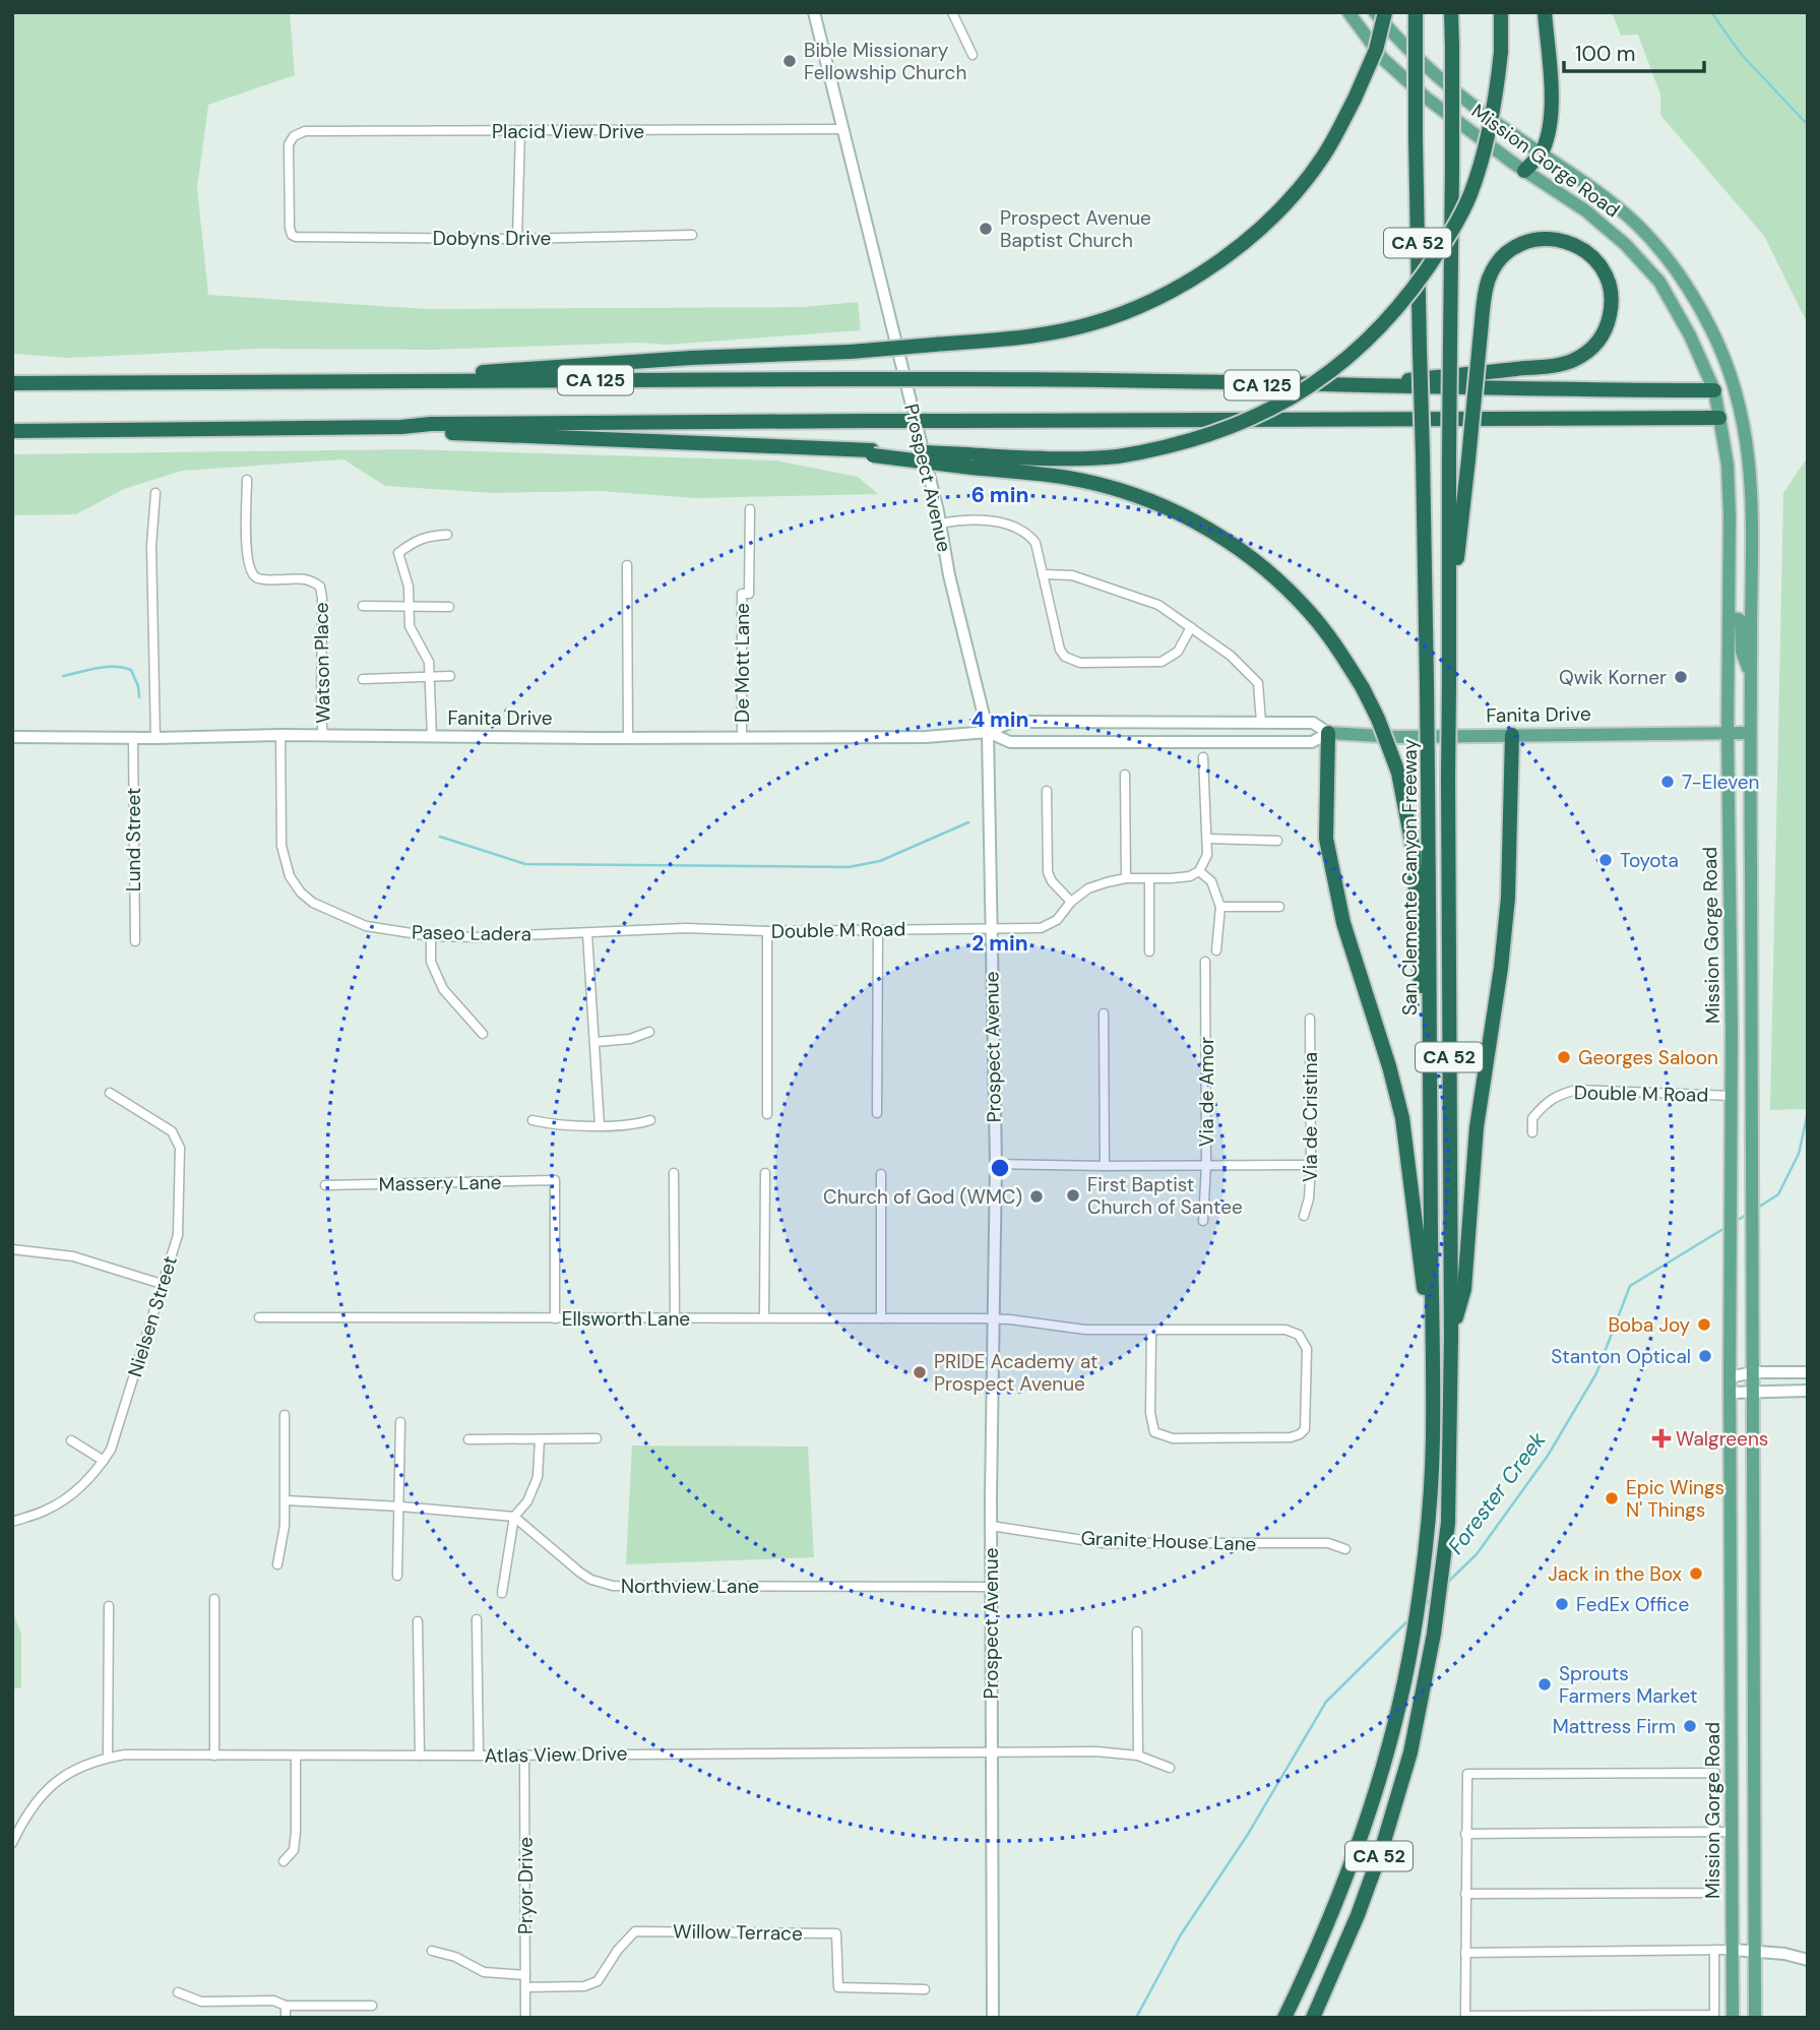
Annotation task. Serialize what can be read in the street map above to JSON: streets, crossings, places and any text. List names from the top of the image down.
{
  "streets": {
    "highway": ["CA 52", "CA 125", "San Clemente Canyon Freeway"],
    "main road": ["Mission Gorge Road", "Prospect Avenue", "Fanita Drive"],
    "street": [
      "Placid View Drive",
      "Dobyns Drive",
      "Watson Place",
      "De Mott Lane",
      "Lund Street",
      "Double M Road",
      "Paseo Ladera",
      "Via de Amor",
      "Via de Cristina",
      "Massery Lane",
      "Nielsen Street",
      "Ellsworth Lane",
      "Granite House Lane",
      "Northview Lane",
      "Atlas View Drive",
      "Pryor Drive",
      "Willow Terrace"
    ]
  },
  "crossings": [
    ["Placid View Drive", "Dobyns Drive"],
    ["Placid View Drive", "Prospect Avenue"],
    ["Mission Gorge Road", "CA 125"],
    ["Mission Gorge Road", "Fanita Drive"],
    ["Mission Gorge Road", "Double M Road"],
    ["Prospect Avenue", "Fanita Drive"],
    ["Prospect Avenue", "Double M Road"],
    ["Prospect Avenue", "Ellsworth Lane"],
    ["Prospect Avenue", "Granite House Lane"],
    ["Prospect Avenue", "Northview Lane"],
    ["Prospect Avenue", "Atlas View Drive"],
    ["Watson Place", "Fanita Drive"],
    ["De Mott Lane", "Fanita Drive"],
    ["Fanita Drive", "Lund Street"],
    ["Fanita Drive", "Paseo Ladera"],
    ["Double M Road", "Paseo Ladera"],
    ["Massery Lane", "Ellsworth Lane"],
    ["Atlas View Drive", "Pryor Drive"],
    ["Pryor Drive", "Willow Terrace"]
  ],
  "water": ["Forester Creek"],
  "places": {
    "other": [
      "Bible Missionary Fellowship Church",
      "Prospect Avenue Baptist Church",
      "Qwik Korner",
      "7-Eleven",
      "Toyota",
      "Georges Saloon",
      "First Baptist Church of Santee",
      "Church of God (WMC)",
      "Boba Joy",
      "Stanton Optical",
      "PRIDE Academy at Prospect Avenue",
      "Epic Wings N' Things",
      "Jack in the Box",
      "FedEx Office",
      "Sprouts Farmers Market",
      "Mattress Firm"
    ],
    "health": ["Walgreens"]
  },
  "scale_bar": "100 m",
  "rings": ["6 min", "4 min", "2 min"]
}
